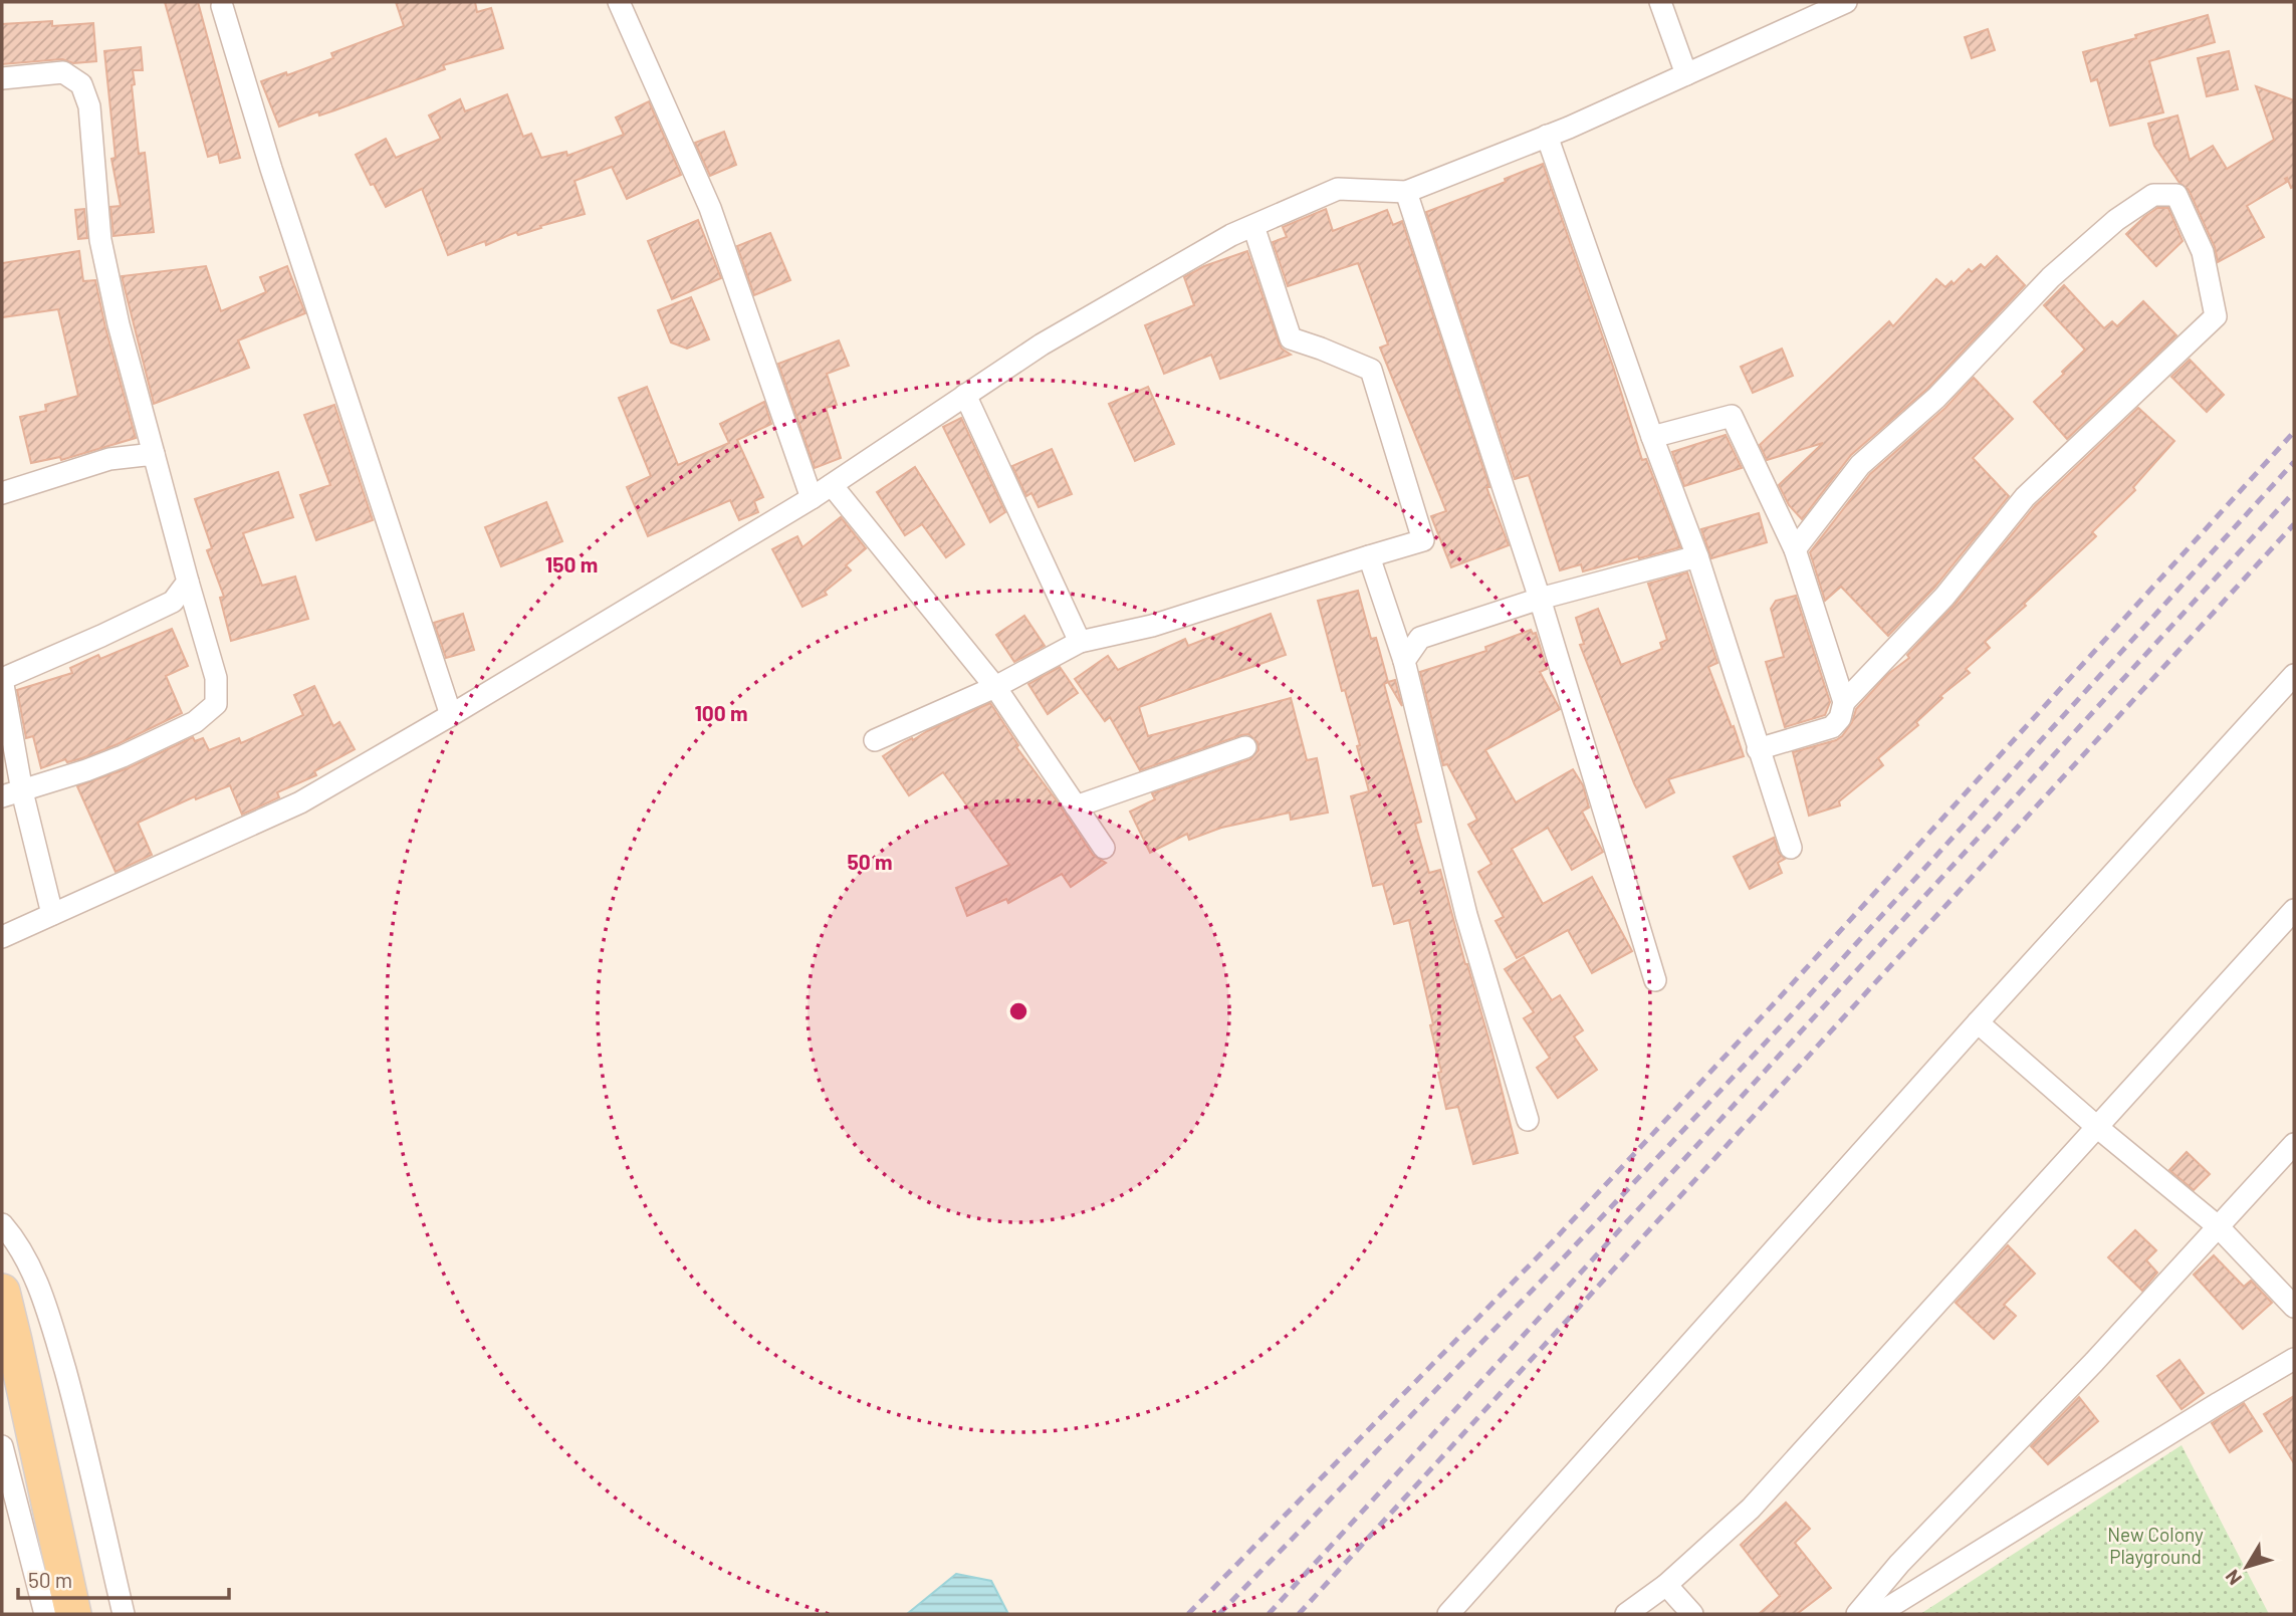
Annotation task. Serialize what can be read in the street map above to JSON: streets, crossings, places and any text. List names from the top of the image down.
{
  "parks": ["New Colony Playground"],
  "scale_bar": "50 m",
  "north": "bottom left",
  "rings": ["150 m", "100 m", "50 m"]
}
